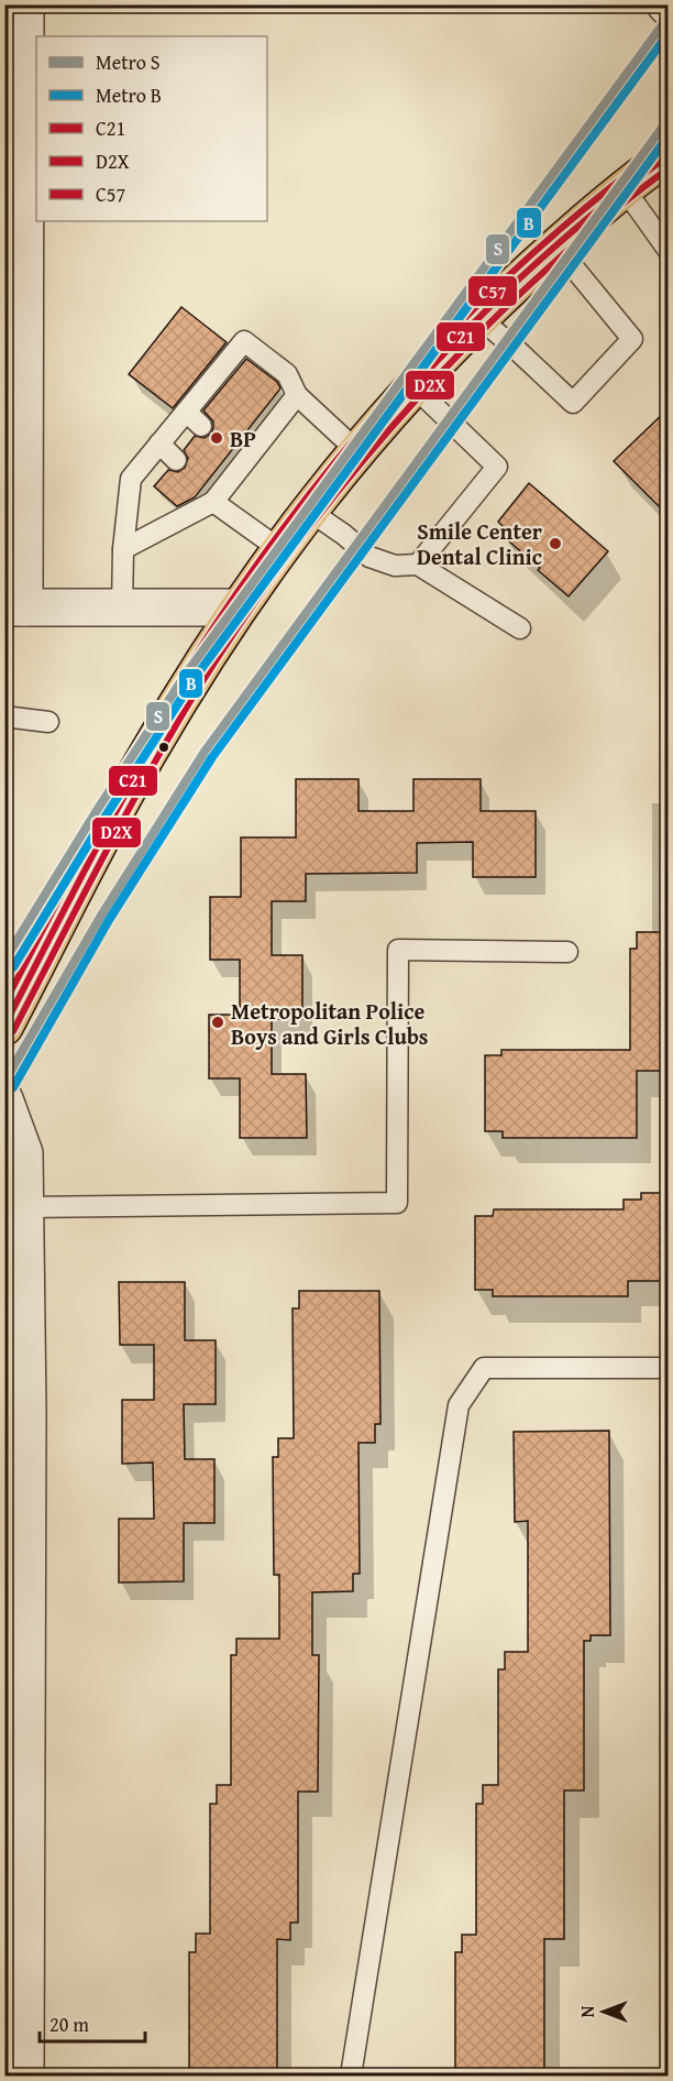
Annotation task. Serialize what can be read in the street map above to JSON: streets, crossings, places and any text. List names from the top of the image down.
{
  "places": ["BP", "Smile Center Dental Clinic", "Metropolitan Police Boys and Girls Clubs"],
  "lines": [
    "metro line S",
    "metro line B",
    "transit line C57",
    "transit line C21",
    "transit line D2X"
  ],
  "legend": [
    "Metro S",
    "Metro B",
    "C21",
    "D2X",
    "C57"
  ],
  "scale_bar": "20 m",
  "north": "left"
}
